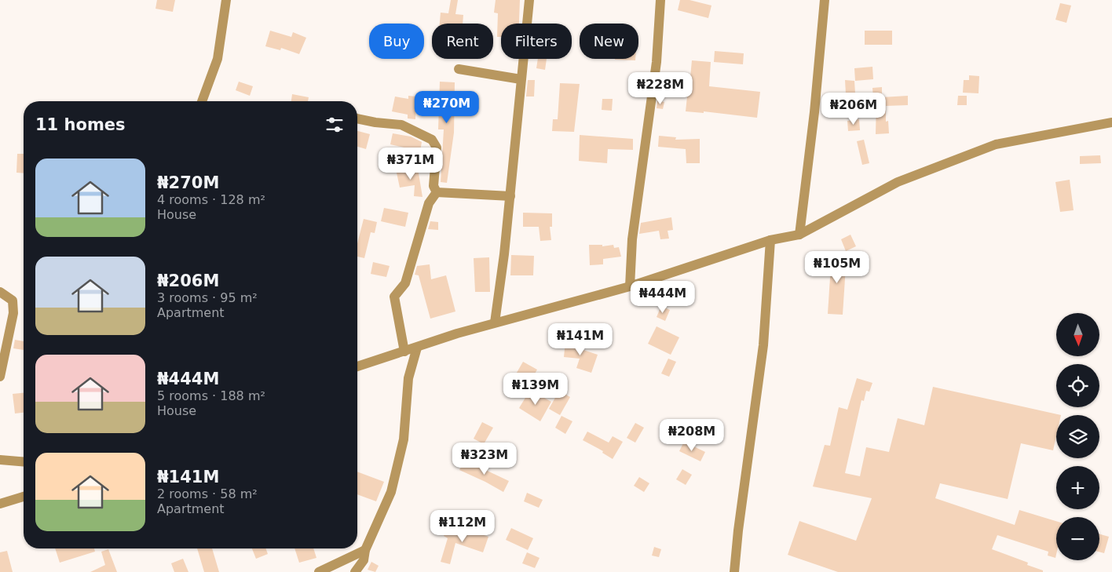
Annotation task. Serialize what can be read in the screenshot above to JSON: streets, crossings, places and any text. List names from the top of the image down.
{
  "north": "bottom",
  "page": {
    "chip": [
      "Buy",
      "Rent",
      "Filters",
      "New"
    ],
    "price": [
      "₦228M",
      "₦270M",
      "₦206M",
      "₦371M",
      "₦105M",
      "₦444M",
      "₦141M",
      "₦139M",
      "₦208M",
      "₦323M",
      "₦112M"
    ],
    "heading": "11 homes",
    "list": [
      {
        "name": "₦270M",
        "note": "4 rooms · 128 m² · House"
      },
      {
        "name": "₦206M",
        "note": "3 rooms · 95 m² · Apartment"
      },
      {
        "name": "₦444M",
        "note": "5 rooms · 188 m² · House"
      },
      {
        "name": "₦141M",
        "note": "2 rooms · 58 m² · Apartment"
      }
    ],
    "map_buttons": ["+", "−"]
  }
}
